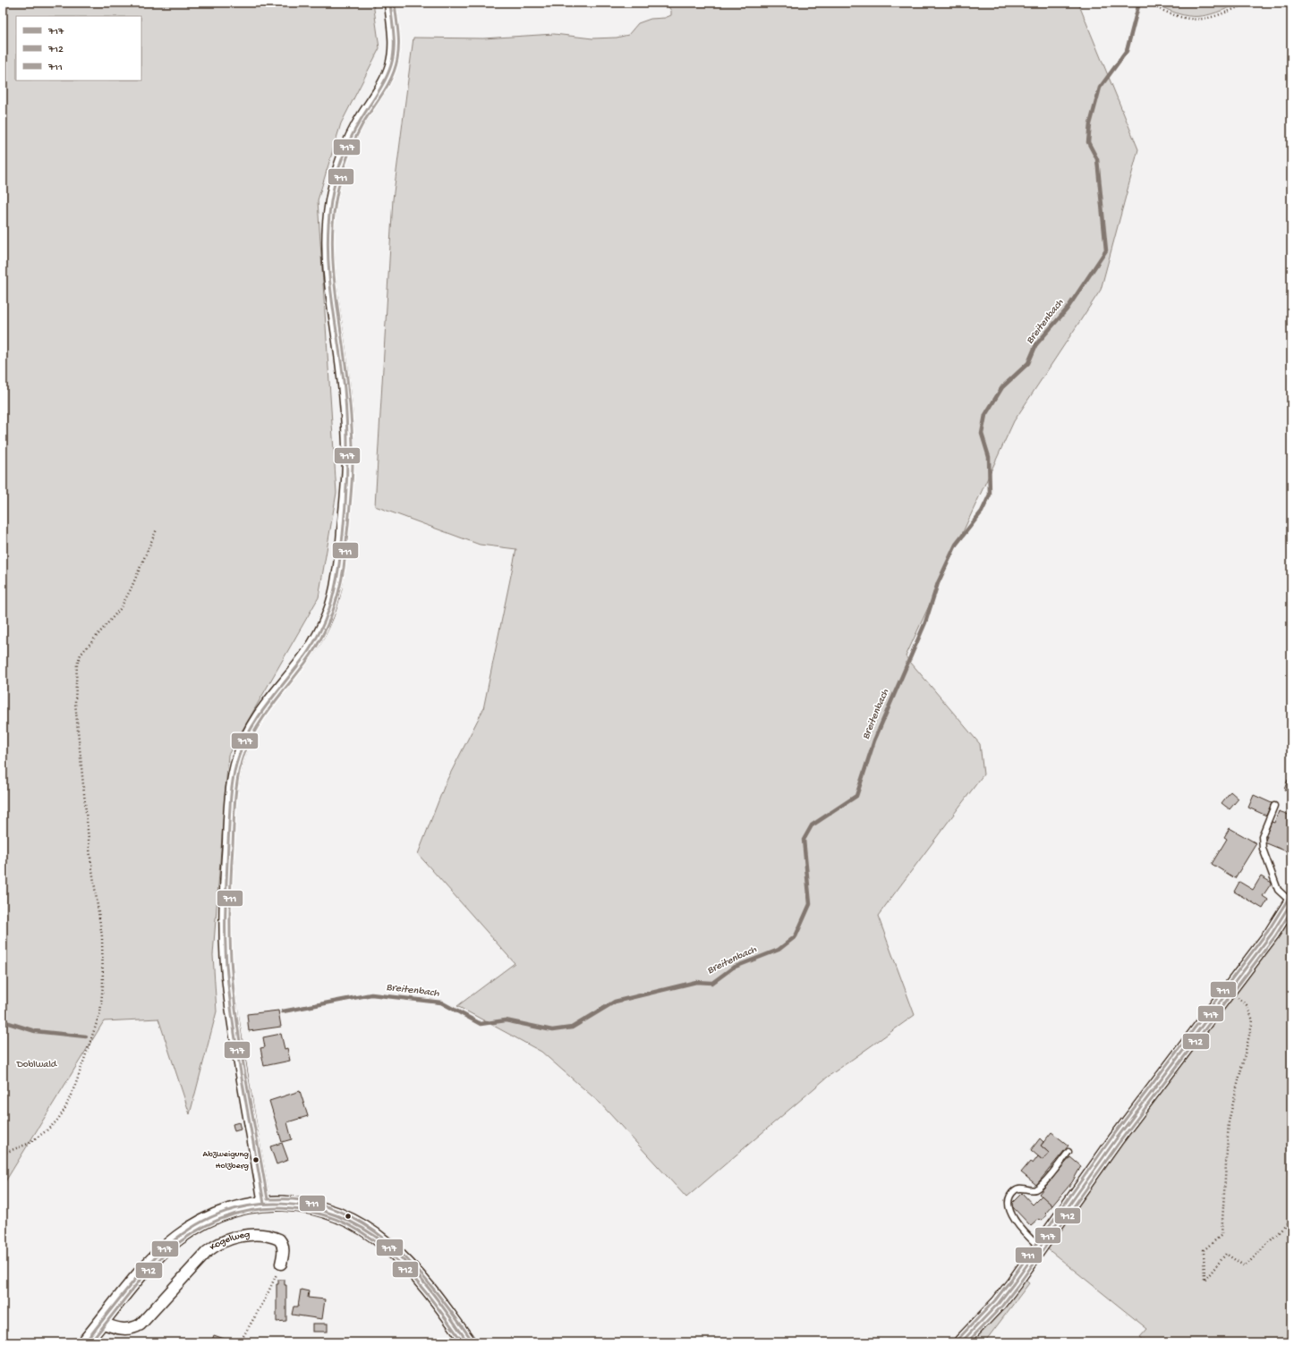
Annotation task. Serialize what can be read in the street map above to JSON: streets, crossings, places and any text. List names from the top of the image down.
{
  "streets": {
    "street": ["Kogelweg"]
  },
  "water": ["Breitenbach"],
  "parks": ["Doblwald"],
  "places": ["Abzweigung Holzberg"],
  "lines": ["transit line 717", "transit line 711", "transit line 712"],
  "legend": ["717", "712", "711"]
}
